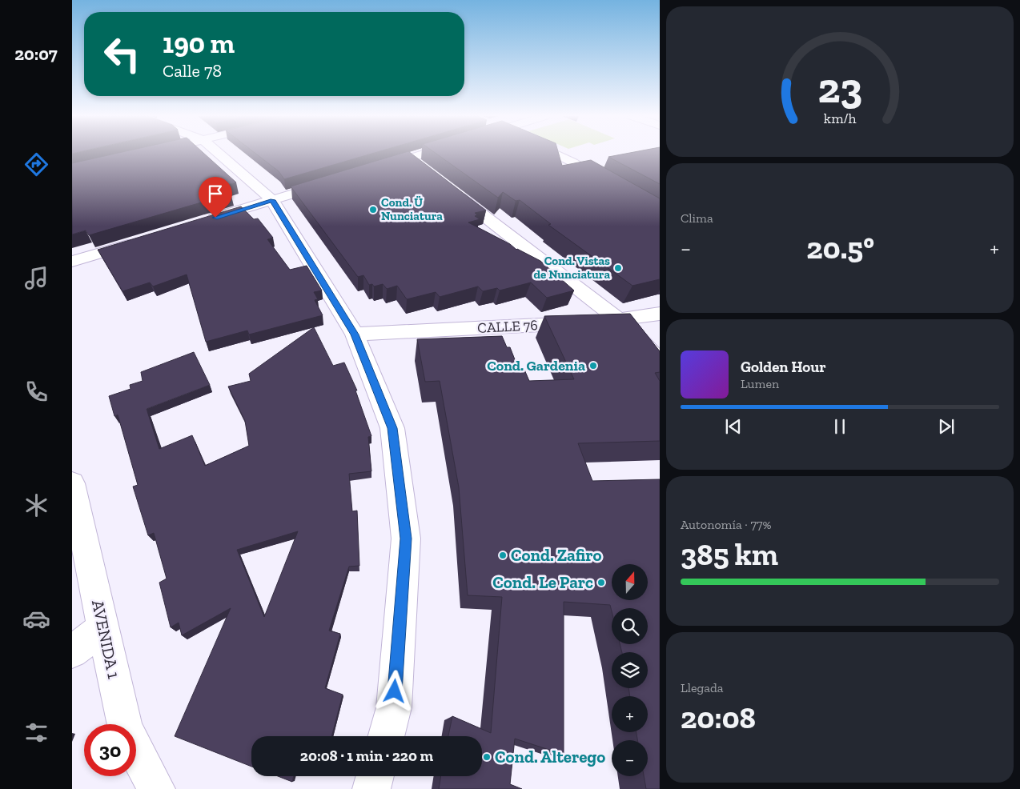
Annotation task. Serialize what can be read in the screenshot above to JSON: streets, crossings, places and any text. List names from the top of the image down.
{
  "streets": {
    "street": ["CALLE 76", "AVENIDA 1"]
  },
  "places": [
    "Cond. Ü Nunciatura",
    "Cond. Vistas de Nunciatura",
    "Cond. Gardenia",
    "Cond. Zafiro",
    "Cond. Le Parc",
    "Cond. Alterego"
  ],
  "north": "top",
  "page": {
    "tabs": "20:07",
    "turn": ["190 m", "Calle 78"],
    "tile": [
      "Clima",
      ["Autonomía · 77%", "385 km"],
      ["Llegada", "20:08"]
    ],
    "heat": ["−", "20.5°", "+"],
    "song": ["Golden Hour", "Lumen"],
    "map_buttons": ["+", "−"],
    "limit": "30",
    "trip": "20:08 · 1 min · 220 m",
    "gauge": ["23", "km/h"]
  }
}
